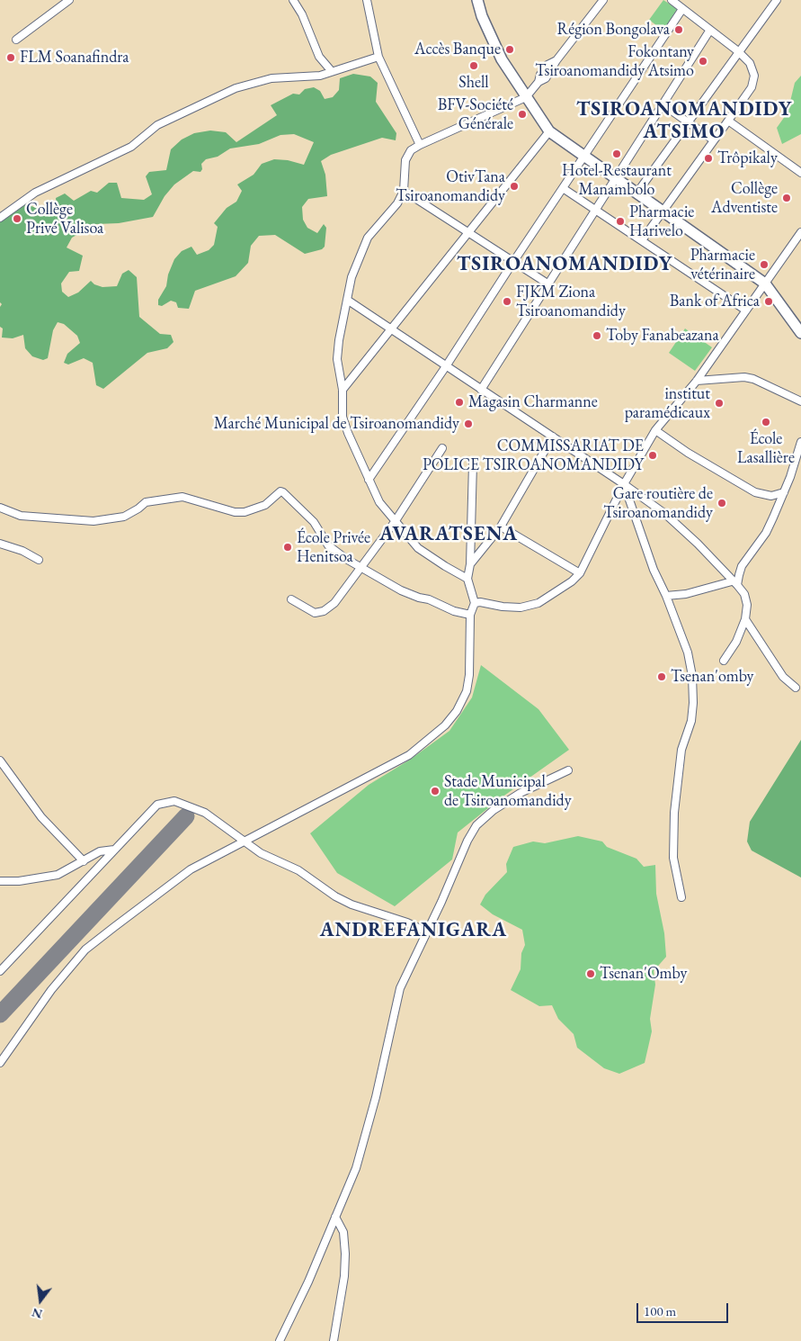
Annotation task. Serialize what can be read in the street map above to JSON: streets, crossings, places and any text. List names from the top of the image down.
{
  "districts": [
    "TSIROANOMANDIDY ATSIMO",
    "TSIROANOMANDIDY",
    "AVARATSENA",
    "ANDREFANIGARA"
  ],
  "places": [
    "Région Bongolava",
    "Accès Banque",
    "FLM Soanafindra",
    "Fokontany Tsiroanomandidy Atsimo",
    "Shell",
    "BFV-Société Générale",
    "Hotel-Restaurant Manambolo",
    "Trôpikaly",
    "OtivTana Tsiroanomandidy",
    "Collège Adventiste",
    "Collège Privé Valisoa",
    "Pharmacie Harivelo",
    "Pharmacie vétérinaire",
    "FJKM Ziona Tsiroanomandidy",
    "Bank of Africa",
    "Toby Fanabeazana",
    "Magasin Charmanne",
    "institut paramédicaux",
    "École Lasallière",
    "Marché Municipal de Tsiroanomandidy",
    "COMMISSARIAT DE POLICE TSIROANOMANDIDY",
    "Gare routière de Tsiroanomandidy",
    "École Privée Henitsoa",
    "Tsenan'omby",
    "Stade Municipal de Tsiroanomandidy",
    "Tsenan'Omby"
  ],
  "scale_bar": "100 m",
  "north": "bottom"
}
